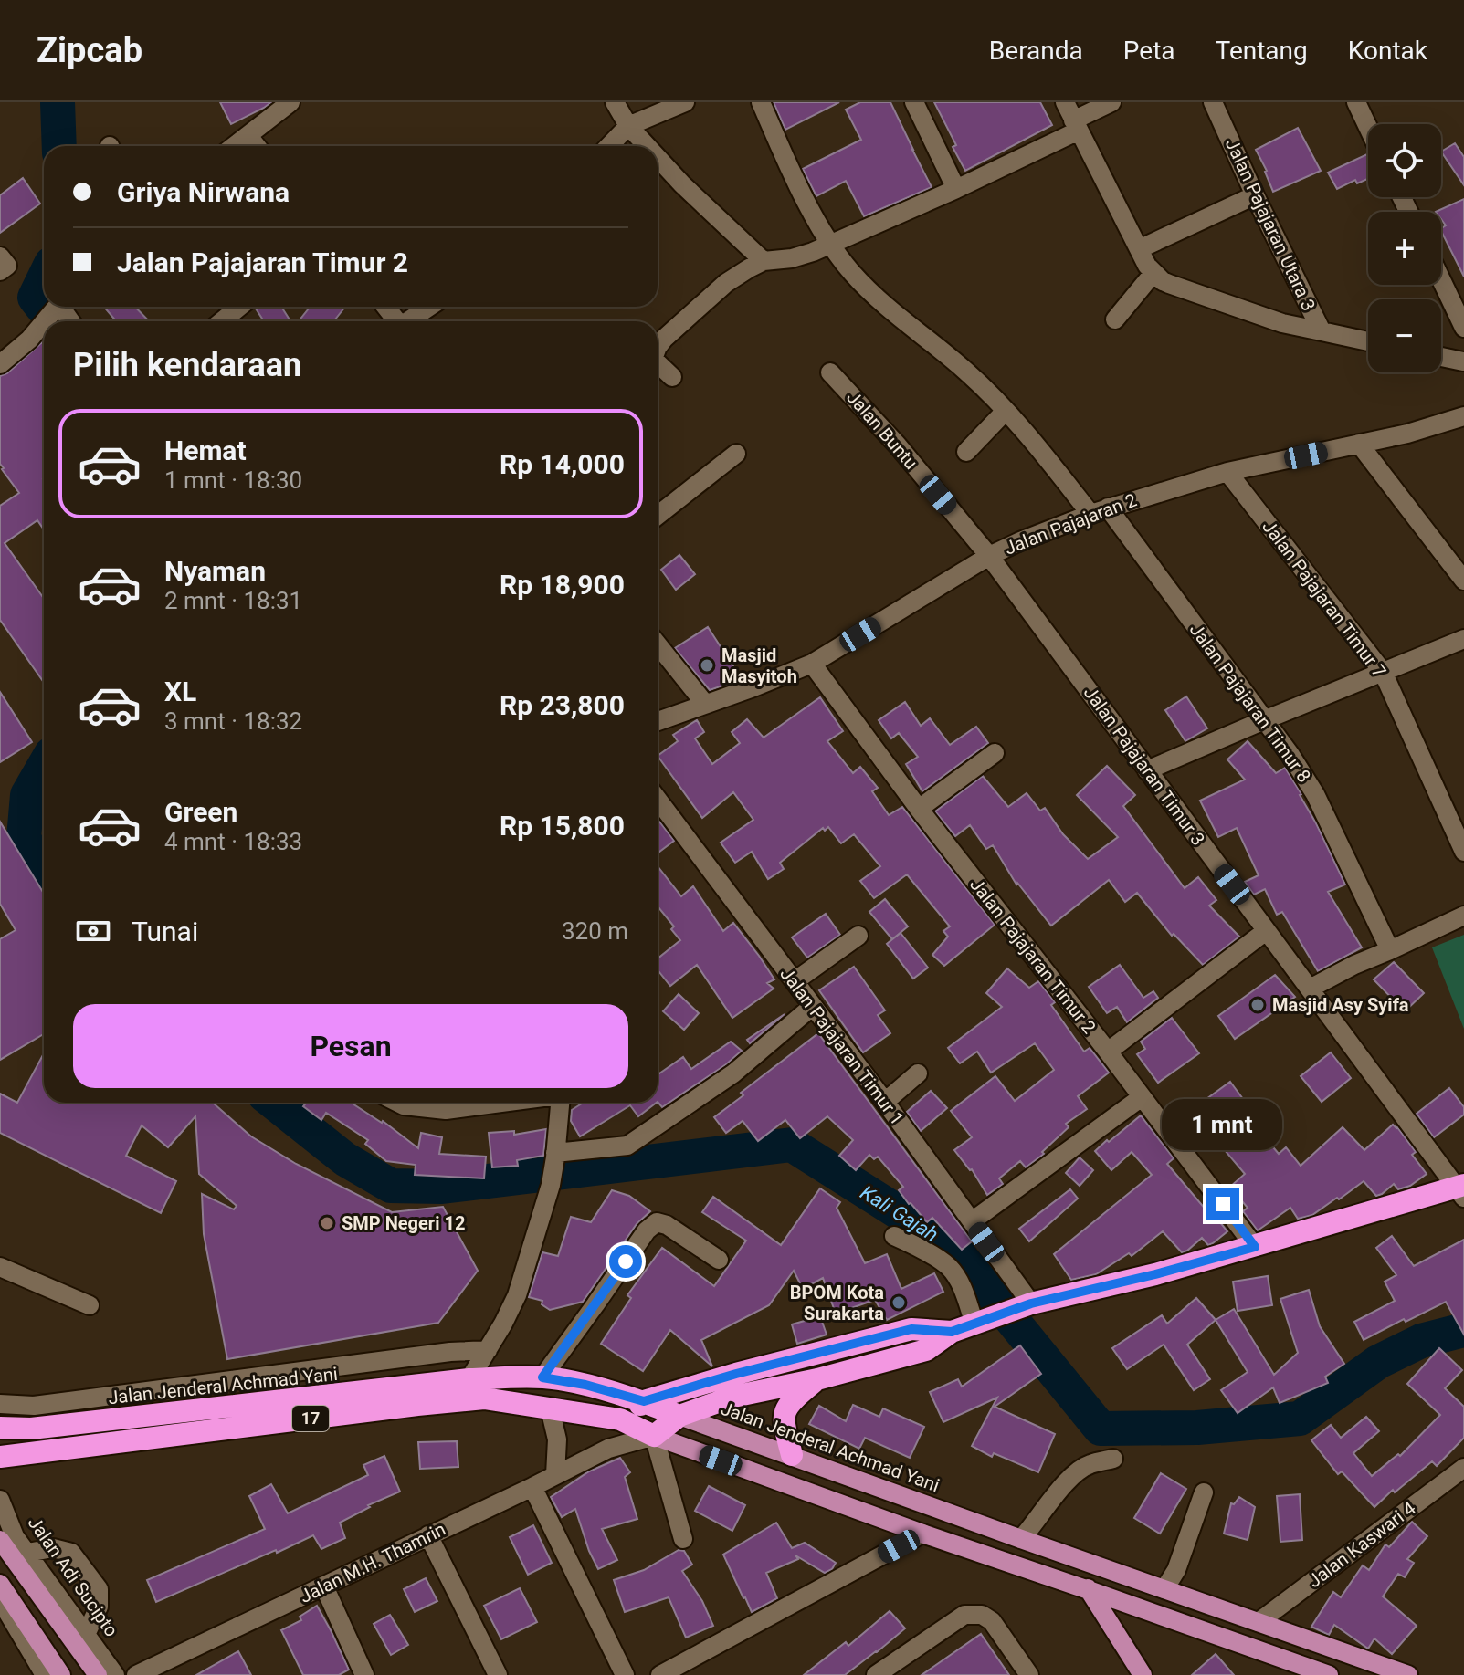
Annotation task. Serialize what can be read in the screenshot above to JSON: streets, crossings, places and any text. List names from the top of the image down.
{
  "streets": {
    "highway": ["Jalan Jenderal Achmad Yani", "17"],
    "main road": ["Jalan Adi Sucipto"],
    "street": [
      "Jalan Pajajaran Utara 3",
      "Jalan Buntu",
      "Jalan Pajajaran 2",
      "Jalan Pajajaran Timur 7",
      "Jalan Pajajaran Timur 8",
      "Jalan Pajajaran Timur 3",
      "Jalan Pajajaran Timur 2",
      "Jalan Pajajaran Timur 1",
      "Jalan Kaswari 4",
      "Jalan M.H. Thamrin"
    ]
  },
  "crossings": [
    ["Jalan Buntu", "Jalan Pajajaran 2"],
    ["Jalan Buntu", "Jalan Pajajaran Timur 3"],
    ["Jalan Pajajaran 2", "Jalan Pajajaran Timur 7"],
    ["Jalan Pajajaran 2", "Jalan Pajajaran Timur 8"],
    ["Jalan Pajajaran 2", "Jalan Pajajaran Timur 3"],
    ["Jalan Pajajaran 2", "Jalan Pajajaran Timur 2"],
    ["Jalan Jenderal Achmad Yani", "Jalan Kaswari 4"],
    ["17", "Jalan M.H. Thamrin"]
  ],
  "water": ["Kali Gajah"],
  "places": [
    "Masjid Masyitoh",
    "Masjid Asy Syifa",
    "SMP Negeri 12",
    "BPOM Kota Surakarta"
  ],
  "page": {
    "header": "Zipcab",
    "nav": [
      "Beranda",
      "Peta",
      "Tentang",
      "Kontak"
    ],
    "map_buttons": ["+", "−"],
    "banner": ["Griya Nirwana", "Jalan Pajajaran Timur 2"],
    "heading": "Pilih kendaraan",
    "list": [
      {
        "name": "Hemat",
        "note": "1 mnt · 18:30",
        "value": "Rp 14,000"
      },
      {
        "name": "Nyaman",
        "note": "2 mnt · 18:31",
        "value": "Rp 18,900"
      },
      {
        "name": "XL",
        "note": "3 mnt · 18:32",
        "value": "Rp 23,800"
      },
      {
        "name": "Green",
        "note": "4 mnt · 18:33",
        "value": "Rp 15,800"
      }
    ],
    "pay": ["Tunai", "320 m"],
    "buttons": "Pesan",
    "bubble": "1 mnt"
  }
}
